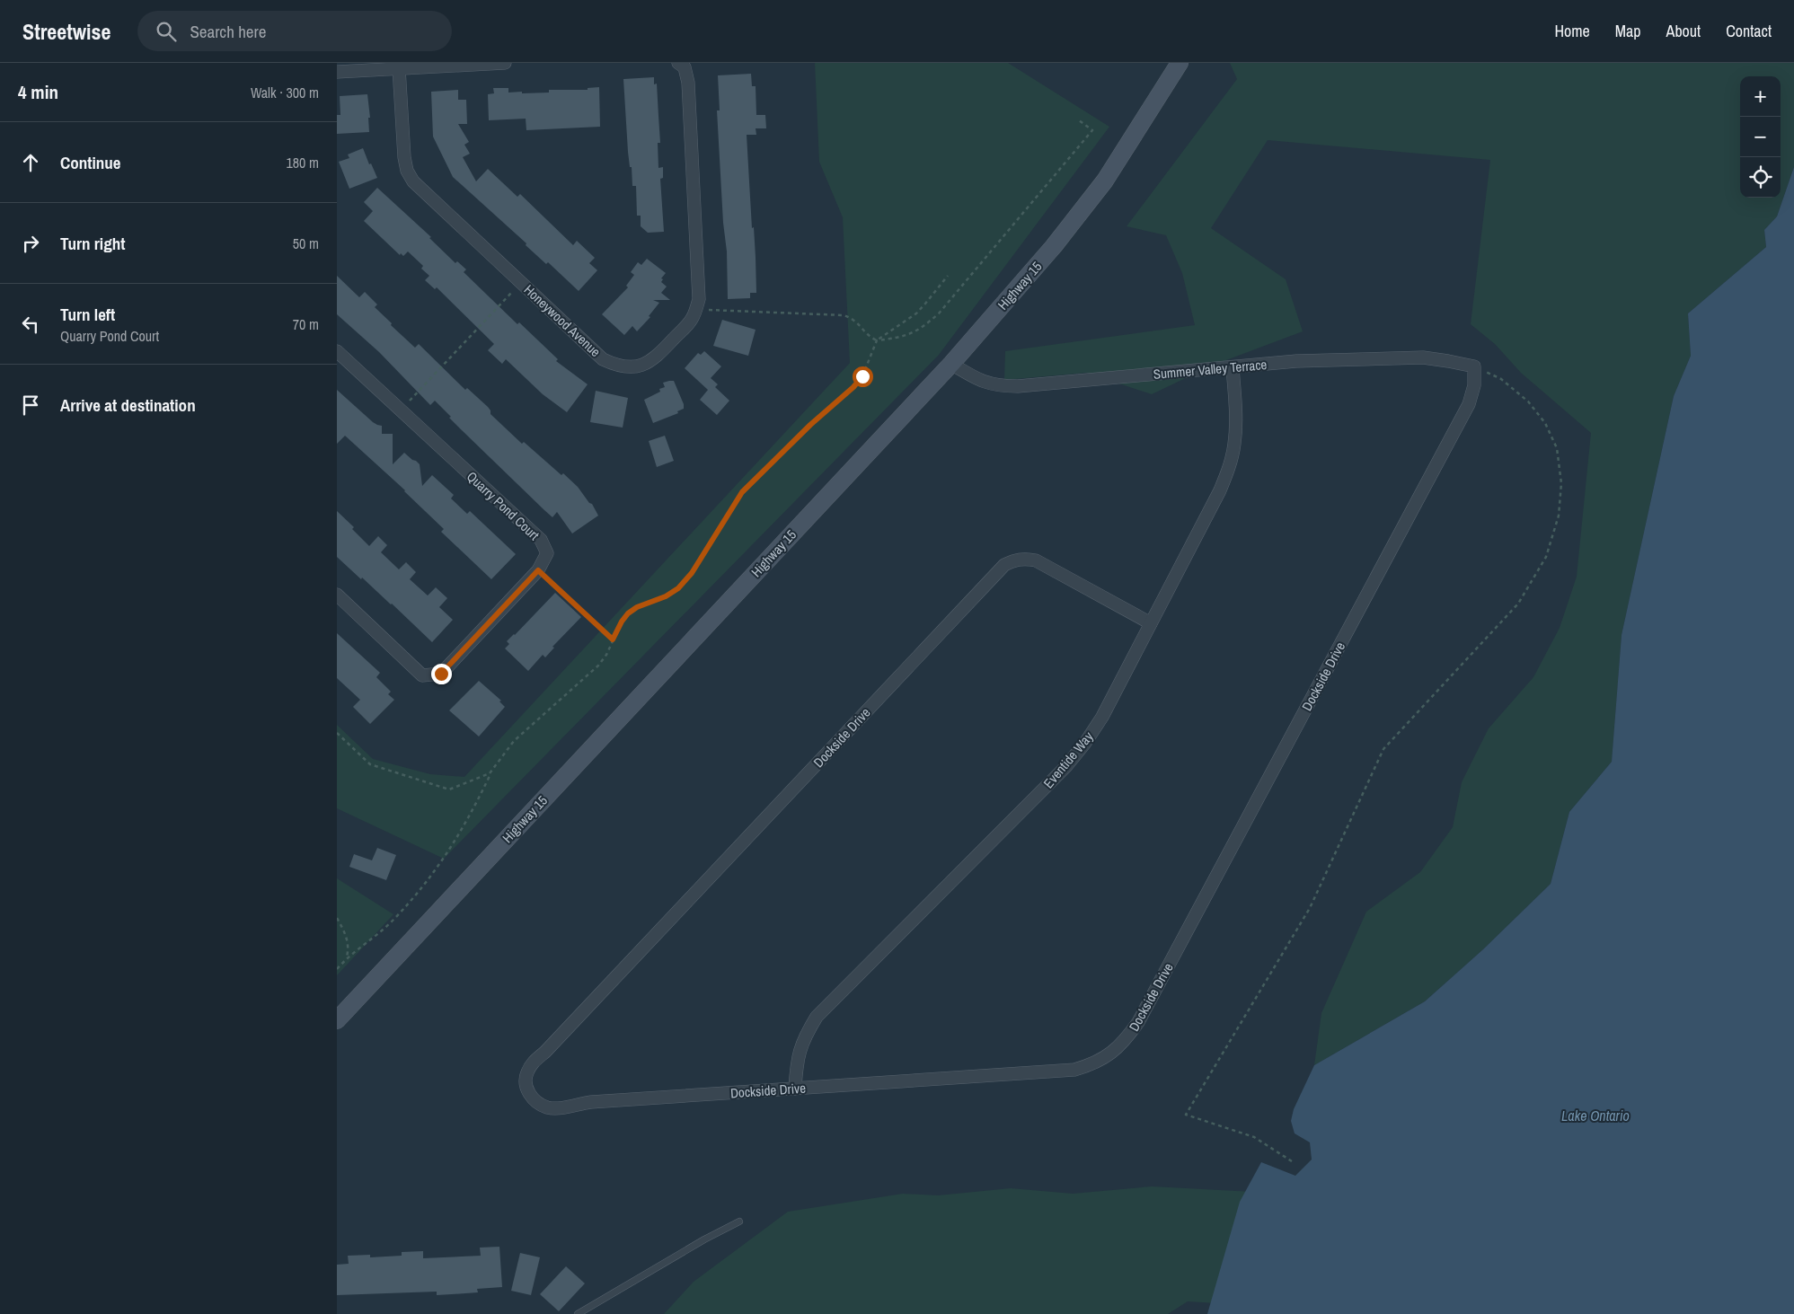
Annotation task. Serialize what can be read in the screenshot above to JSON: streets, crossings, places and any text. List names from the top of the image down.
{
  "streets": {
    "main road": ["Highway 15"],
    "street": [
      "Honeywood Avenue",
      "Summer Valley Terrace",
      "Quarry Pond Court",
      "Dockside Drive",
      "Eventide Way"
    ]
  },
  "crossings": [
    ["Highway 15", "Summer Valley Terrace"],
    ["Summer Valley Terrace", "Dockside Drive"],
    ["Summer Valley Terrace", "Eventide Way"],
    ["Dockside Drive", "Eventide Way"]
  ],
  "water": ["Lake Ontario"],
  "page": {
    "header": "Streetwise",
    "search": "Search here",
    "nav": [
      "Home",
      "Map",
      "About",
      "Contact"
    ],
    "heading": ["4 min", "Walk · 300 m"],
    "map_buttons": ["+", "−"],
    "list": [
      ["Continue", "180 m"],
      ["Turn right", "50 m"],
      ["Turn left", "Quarry Pond Court", "70 m"],
      "Arrive at destination"
    ]
  }
}
